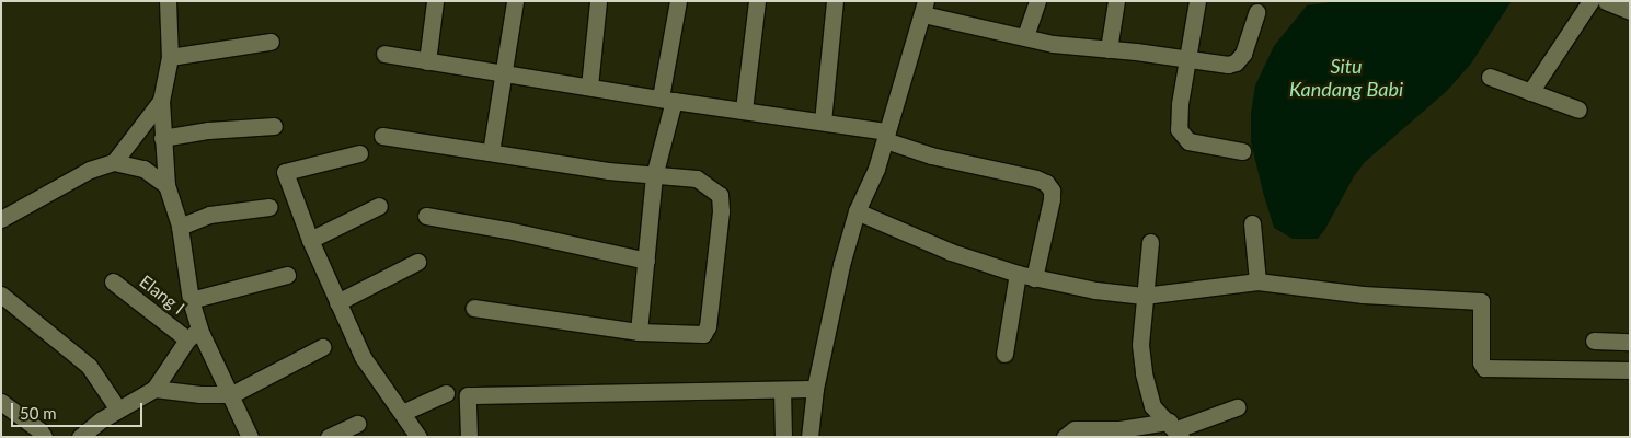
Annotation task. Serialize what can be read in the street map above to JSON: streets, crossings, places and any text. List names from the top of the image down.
{
  "streets": {
    "street": ["Elang I"]
  },
  "water": ["Situ Kandang Babi"],
  "scale_bar": "50 m"
}
